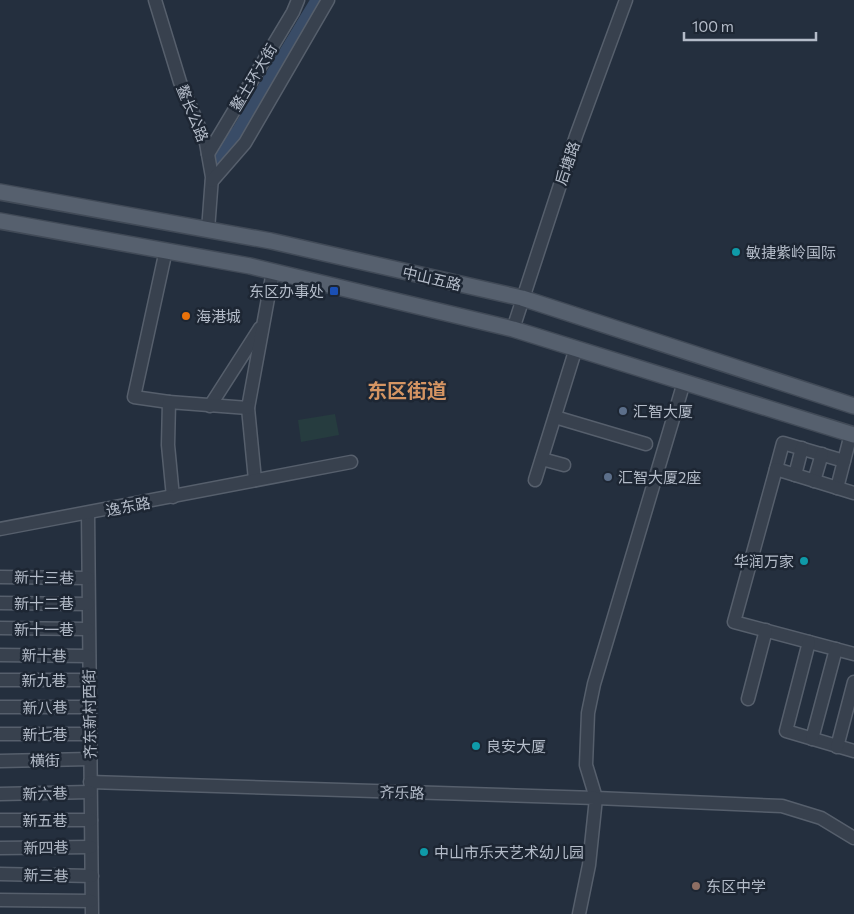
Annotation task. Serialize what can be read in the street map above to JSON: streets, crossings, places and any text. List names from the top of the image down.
{
  "streets": {
    "main road": ["中山五路"],
    "street": [
      "鳌土环大街",
      "鳌长公路",
      "后塘路",
      "逸东路",
      "新十三巷",
      "新十二巷",
      "新十一巷",
      "新十巷",
      "新九巷",
      "新八巷",
      "齐东新村西街",
      "新七巷",
      "横街",
      "齐乐路",
      "新六巷",
      "新五巷",
      "新四巷",
      "新三巷"
    ]
  },
  "crossings": [
    ["鳌土环大街", "鳌长公路"],
    ["鳌长公路", "中山五路"],
    ["后塘路", "中山五路"],
    ["逸东路", "齐东新村西街"],
    ["新十三巷", "齐东新村西街"],
    ["新十二巷", "齐东新村西街"],
    ["新十一巷", "齐东新村西街"],
    ["新十巷", "齐东新村西街"],
    ["新九巷", "齐东新村西街"],
    ["新八巷", "齐东新村西街"],
    ["齐东新村西街", "新七巷"],
    ["齐东新村西街", "横街"],
    ["齐东新村西街", "齐乐路"],
    ["齐东新村西街", "新六巷"],
    ["齐东新村西街", "新五巷"],
    ["齐东新村西街", "新四巷"],
    ["齐东新村西街", "新三巷"],
    ["齐乐路", "新六巷"]
  ],
  "districts": ["东区街道"],
  "places": {
    "other": [
      "敏捷紫岭国际",
      "海港城",
      "汇智大厦",
      "汇智大厦2座",
      "华润万家",
      "良安大厦",
      "中山市乐天艺术幼儿园",
      "东区中学"
    ],
    "transit": ["东区办事处"]
  },
  "scale_bar": "100 m"
}
